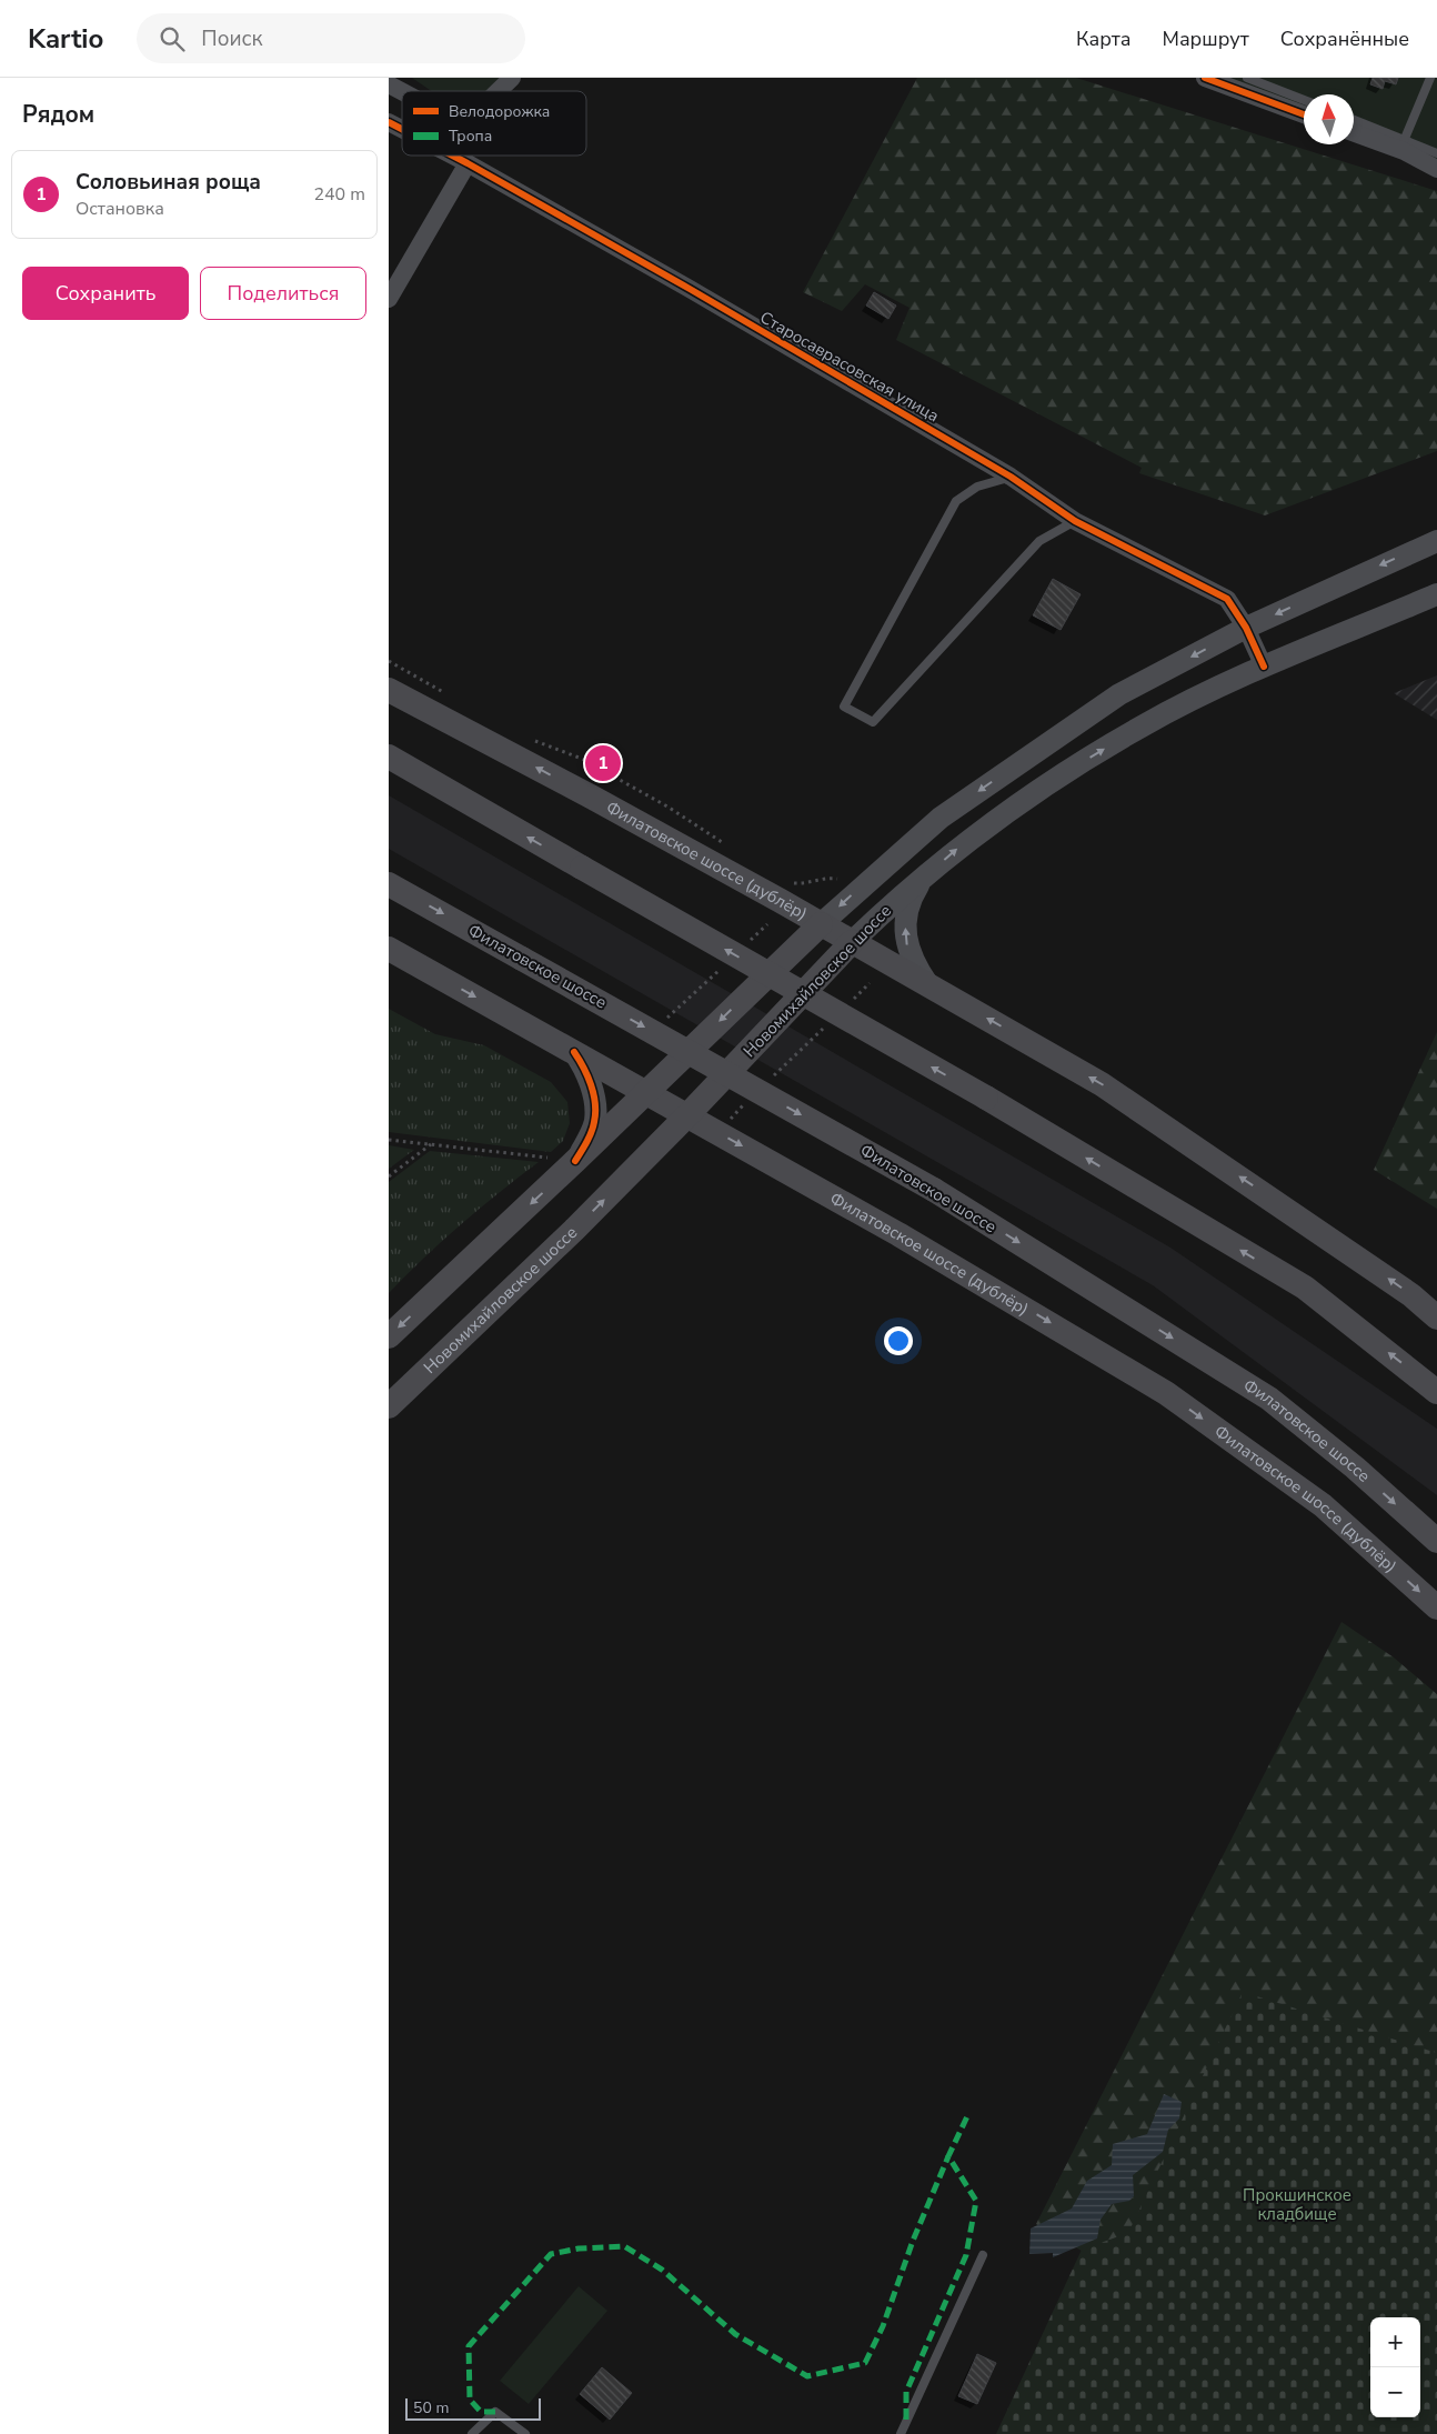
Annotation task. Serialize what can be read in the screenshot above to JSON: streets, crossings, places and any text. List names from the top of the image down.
{
  "streets": {
    "main road": ["Филатовское шоссе (дублёр)", "Филатовское шоссе", "Новомихайловское шоссе"],
    "street": ["Старосаврасовская улица"]
  },
  "crossings": [
    ["Старосаврасовская улица", "Новомихайловское шоссе"],
    ["Филатовское шоссе (дублёр)", "Новомихайловское шоссе"]
  ],
  "parks": ["Прокшинское кладбище"],
  "legend": ["Велодорожка", "Тропа"],
  "scale_bar": "50 m",
  "north": "top",
  "page": {
    "header": "Kartio",
    "search": "Поиск",
    "nav": ["Карта", "Маршрут", "Сохранённые"],
    "heading": "Рядом",
    "list": [
      {
        "mark": "1",
        "name": "Соловьиная роща",
        "note": "Остановка",
        "value": "240 m"
      }
    ],
    "buttons": ["Сохранить", "Поделиться"],
    "pins": "1",
    "map_buttons": ["+", "−"],
    "scale": "50 m"
  }
}
